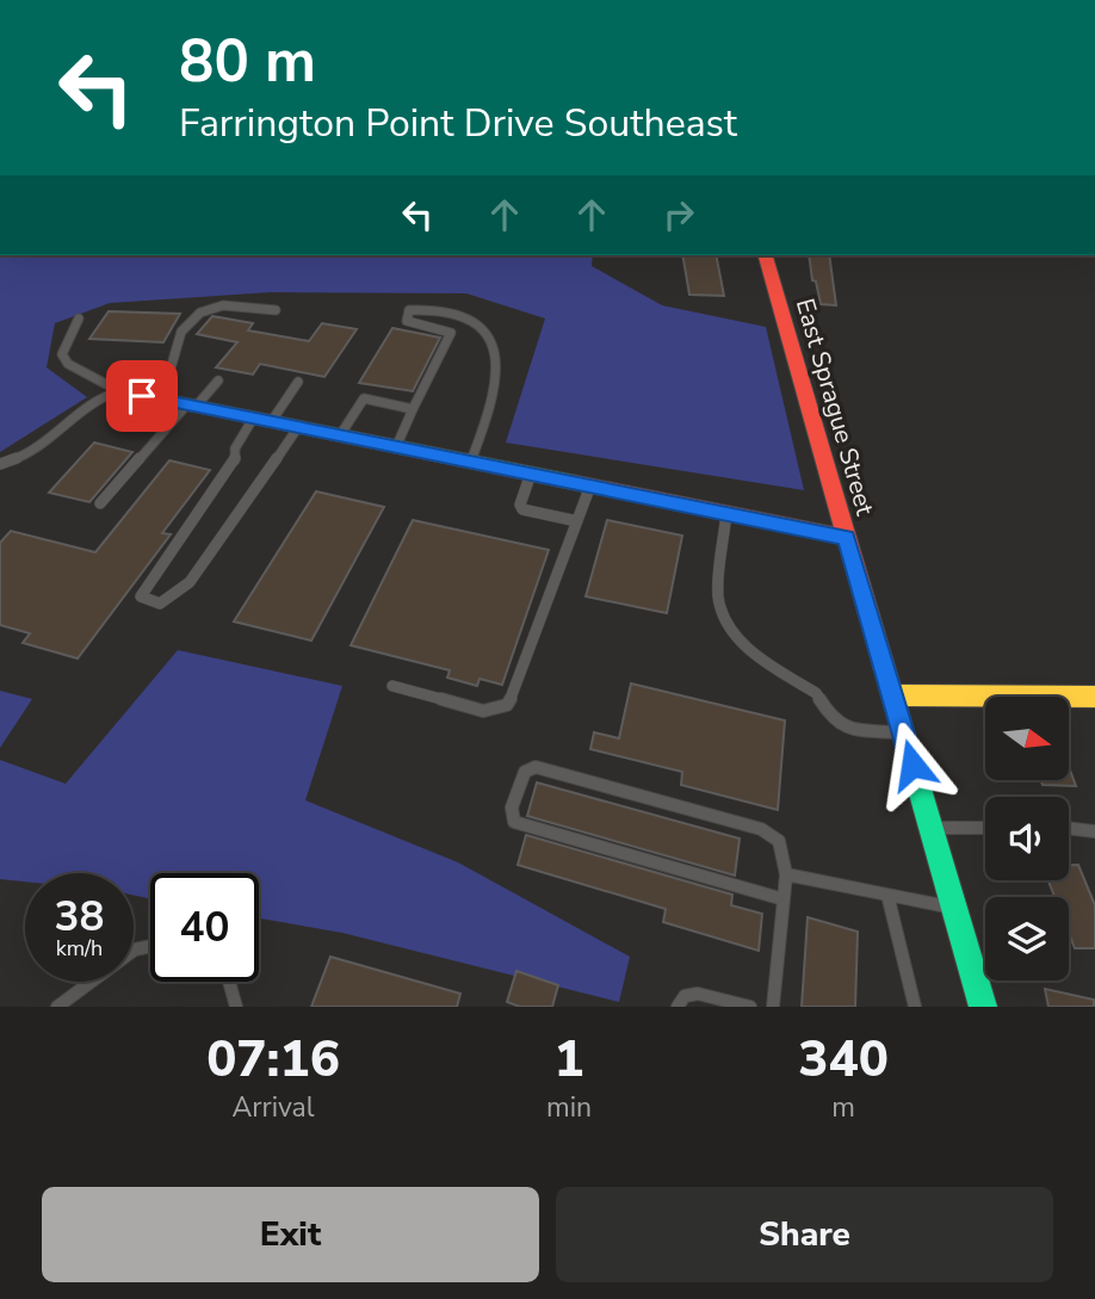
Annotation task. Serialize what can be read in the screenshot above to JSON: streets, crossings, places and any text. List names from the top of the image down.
{
  "streets": {
    "street": ["East Sprague Street"]
  },
  "north": "right",
  "page": {
    "turn": ["80 m", "Farrington Point Drive Southeast"],
    "speed": "38 km/h",
    "limit": "40",
    "eta": [
      "07:16",
      "Arrival",
      "1",
      "min",
      "340",
      "m"
    ],
    "buttons": ["Exit", "Share"]
  }
}
